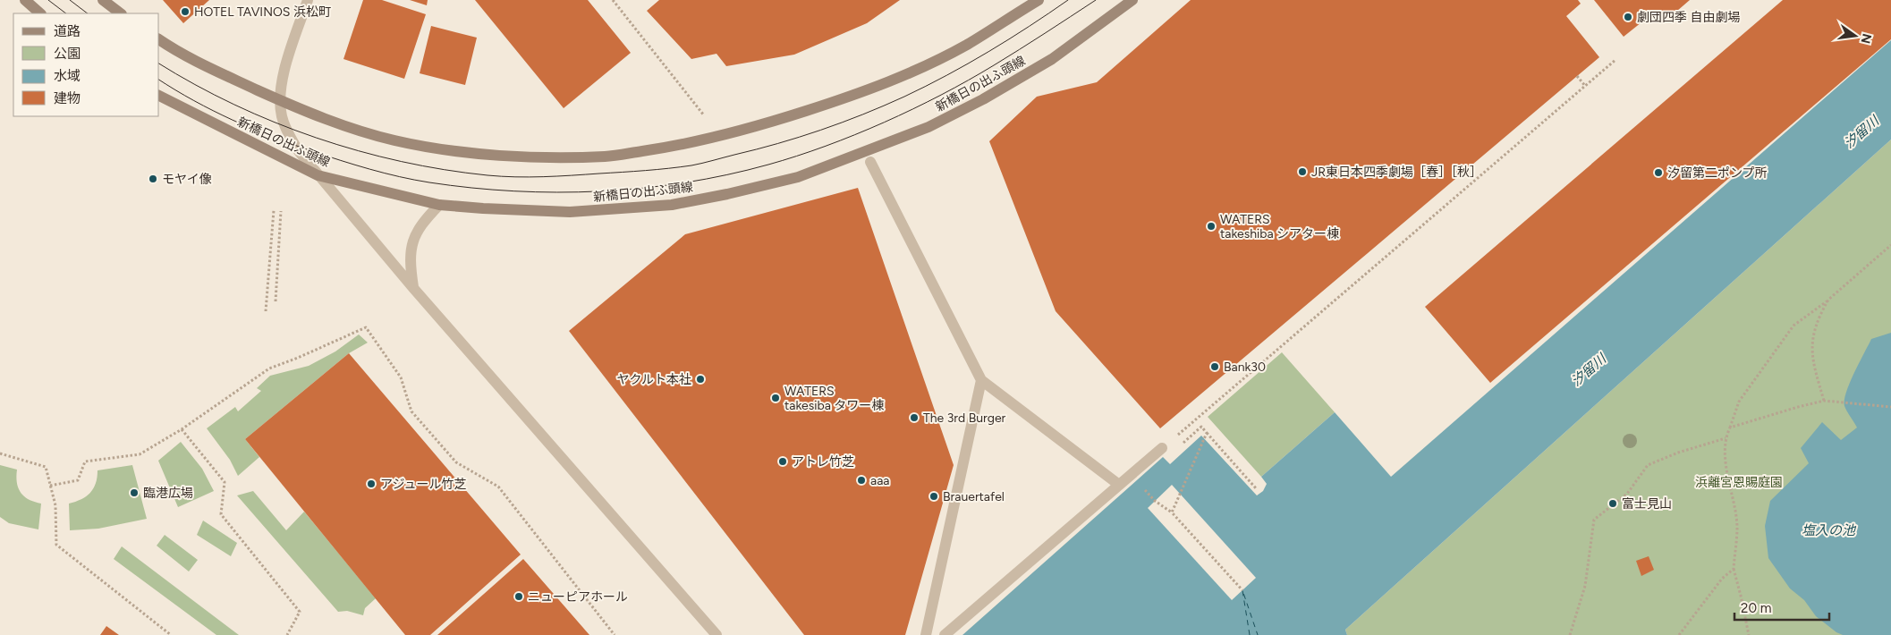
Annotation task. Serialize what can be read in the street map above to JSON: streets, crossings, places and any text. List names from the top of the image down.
{
  "streets": {
    "main road": ["新橋日の出ふ頭線"]
  },
  "water": ["汐留川", "塩入の池"],
  "parks": ["浜離宮恩賜庭園"],
  "places": [
    "HOTEL TAVINOS 浜松町",
    "劇団四季 自由劇場",
    "JR東日本四季劇場［春］［秋］",
    "汐留第二ポンプ所",
    "モヤイ像",
    "WATERS takeshiba シアター棟",
    "Bank30",
    "ヤクルト本社",
    "WATERS takesiba タワー棟",
    "The 3rd Burger",
    "アトレ竹芝",
    "aaa",
    "アジュール竹芝",
    "臨港広場",
    "Brauertafel",
    "富士見山",
    "ニューピアホール"
  ],
  "legend": [
    "道路",
    "公園",
    "水域",
    "建物"
  ],
  "scale_bar": "20 m",
  "north": "right"
}
